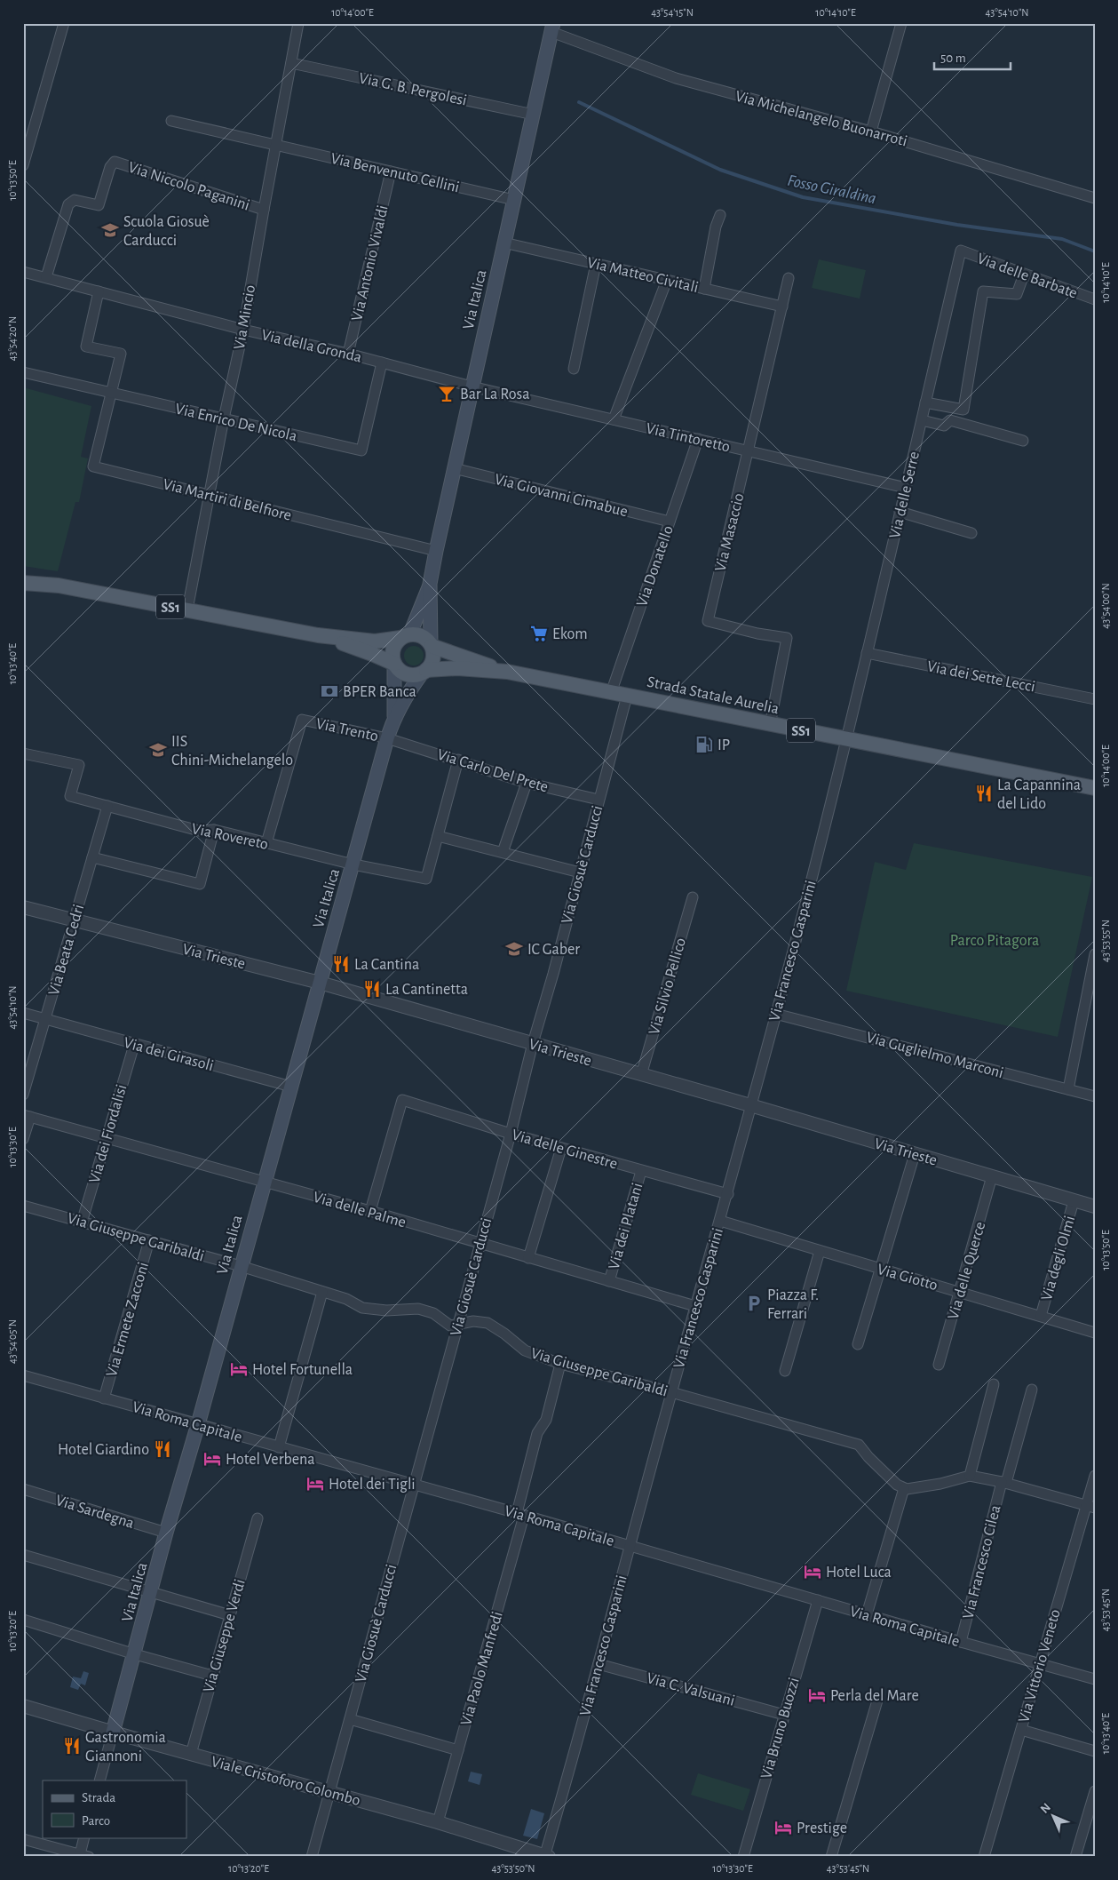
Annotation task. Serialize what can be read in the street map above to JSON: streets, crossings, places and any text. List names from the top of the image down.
{
  "streets": {
    "main road": ["Via Italica", "SS1", "Strada Statale Aurelia"],
    "street": [
      "Via G. B. Pergolesi",
      "Via Michelangelo Buonarroti",
      "Via Benvenuto Cellini",
      "Via Niccolo Paganini",
      "Via Antonio Vivaldi",
      "Via Matteo Civitali",
      "Via delle Barbate",
      "Via Mincio",
      "Via della Gronda",
      "Via Enrico De Nicola",
      "Via Tintoretto",
      "Via Giovanni Cimabue",
      "Via delle Serre",
      "Via Martiri di Belfiore",
      "Via Masaccio",
      "Via Donatello",
      "Via dei Sette Lecci",
      "Via Trento",
      "Via Carlo Del Prete",
      "Via Rovereto",
      "Via Giosuè Carducci",
      "Via Beata Cedri",
      "Via Francesco Gasparini",
      "Via Trieste",
      "Via Silvio Pellico",
      "Via dei Girasoli",
      "Via Guglielmo Marconi",
      "Via dei Fiordalisi",
      "Via delle Ginestre",
      "Via delle Palme",
      "Via dei Platani",
      "Via Giuseppe Garibaldi",
      "Via degli Olmi",
      "Via delle Querce",
      "Via Giotto",
      "Via Ermete Zacconi",
      "Via Roma Capitale",
      "Via Sardegna",
      "Via Francesco Cilea",
      "Via Giuseppe Verdi",
      "Via Vittorio Veneto",
      "Via Paolo Manfredi",
      "Via C. Valsuani",
      "Via Bruno Buozzi",
      "Viale Cristoforo Colombo"
    ]
  },
  "crossings": [
    ["Via G. B. Pergolesi", "Via Italica"],
    ["Via G. B. Pergolesi", "Via Mincio"],
    ["Via Michelangelo Buonarroti", "Via Italica"],
    ["Via Benvenuto Cellini", "Via Antonio Vivaldi"],
    ["Via Benvenuto Cellini", "Via Italica"],
    ["Via Benvenuto Cellini", "Via Mincio"],
    ["Via Niccolo Paganini", "Via Mincio"],
    ["Via Niccolo Paganini", "Via della Gronda"],
    ["Via Antonio Vivaldi", "Via della Gronda"],
    ["Via Matteo Civitali", "Via Italica"],
    ["Via Matteo Civitali", "Via Masaccio"],
    ["Via delle Barbate", "Via delle Serre"],
    ["Via Italica", "Via della Gronda"],
    ["Via Italica", "Via Tintoretto"],
    ["Via Italica", "Via Giovanni Cimabue"],
    ["Via Italica", "Via Martiri di Belfiore"],
    ["Via Italica", "SS1"],
    ["Via Italica", "Strada Statale Aurelia"],
    ["Via Italica", "Via Trento"],
    ["Via Italica", "Via Carlo Del Prete"],
    ["Via Italica", "Via Rovereto"],
    ["Via Italica", "Via Trieste"],
    ["Via Italica", "Via dei Girasoli"],
    ["Via Italica", "Via delle Palme"],
    ["Via Italica", "Via Giuseppe Garibaldi"],
    ["Via Italica", "Via Roma Capitale"],
    ["Via Italica", "Via Sardegna"],
    ["Via Italica", "Viale Cristoforo Colombo"],
    ["Via Mincio", "Via della Gronda"],
    ["Via Mincio", "Via Enrico De Nicola"],
    ["Via Mincio", "Via Martiri di Belfiore"],
    ["Via Mincio", "SS1"],
    ["Via della Gronda", "Via Enrico De Nicola"],
    ["Via della Gronda", "Via Tintoretto"],
    ["Via Enrico De Nicola", "Via Martiri di Belfiore"],
    ["Via Tintoretto", "Via delle Serre"],
    ["Via Tintoretto", "Via Masaccio"],
    ["Via Tintoretto", "Via Donatello"],
    ["Via Giovanni Cimabue", "Via Donatello"],
    ["Via delle Serre", "Via dei Sette Lecci"],
    ["Via delle Serre", "Strada Statale Aurelia"],
    ["Via delle Serre", "Via Francesco Gasparini"],
    ["Via Masaccio", "Strada Statale Aurelia"],
    ["Via Donatello", "Strada Statale Aurelia"],
    ["SS1", "Strada Statale Aurelia"],
    ["Strada Statale Aurelia", "Via Giosuè Carducci"],
    ["Strada Statale Aurelia", "Via Francesco Gasparini"],
    ["Via Trento", "Via Carlo Del Prete"],
    ["Via Trento", "Via Rovereto"],
    ["Via Carlo Del Prete", "Via Giosuè Carducci"],
    ["Via Rovereto", "Via Beata Cedri"],
    ["Via Giosuè Carducci", "Via Trieste"],
    ["Via Giosuè Carducci", "Via delle Ginestre"],
    ["Via Giosuè Carducci", "Via delle Palme"],
    ["Via Giosuè Carducci", "Via Giuseppe Garibaldi"],
    ["Via Giosuè Carducci", "Via Roma Capitale"],
    ["Via Giosuè Carducci", "Viale Cristoforo Colombo"],
    ["Via Beata Cedri", "Via Trieste"],
    ["Via Beata Cedri", "Via dei Girasoli"],
    ["Via Francesco Gasparini", "Via Trieste"],
    ["Via Francesco Gasparini", "Via Guglielmo Marconi"],
    ["Via Francesco Gasparini", "Via delle Ginestre"],
    ["Via Francesco Gasparini", "Via delle Palme"],
    ["Via Francesco Gasparini", "Via Giuseppe Garibaldi"],
    ["Via Francesco Gasparini", "Via Giotto"],
    ["Via Francesco Gasparini", "Via Roma Capitale"],
    ["Via Francesco Gasparini", "Via C. Valsuani"],
    ["Via Francesco Gasparini", "Viale Cristoforo Colombo"],
    ["Via Trieste", "Via Silvio Pellico"],
    ["Via Trieste", "Via degli Olmi"],
    ["Via Trieste", "Via delle Querce"],
    ["Via dei Girasoli", "Via dei Fiordalisi"],
    ["Via dei Fiordalisi", "Via delle Palme"],
    ["Via dei Fiordalisi", "Via Giuseppe Garibaldi"],
    ["Via delle Ginestre", "Via delle Palme"],
    ["Via delle Ginestre", "Via dei Platani"],
    ["Via delle Palme", "Via dei Platani"],
    ["Via Giuseppe Garibaldi", "Via Ermete Zacconi"],
    ["Via Giuseppe Garibaldi", "Via Paolo Manfredi"],
    ["Via degli Olmi", "Via Giotto"],
    ["Via delle Querce", "Via Giotto"],
    ["Via Ermete Zacconi", "Via Roma Capitale"],
    ["Via Roma Capitale", "Via Francesco Cilea"],
    ["Via Roma Capitale", "Via Vittorio Veneto"],
    ["Via Roma Capitale", "Via Paolo Manfredi"],
    ["Via Roma Capitale", "Via Bruno Buozzi"],
    ["Via Giuseppe Verdi", "Viale Cristoforo Colombo"],
    ["Via Paolo Manfredi", "Viale Cristoforo Colombo"],
    ["Via C. Valsuani", "Via Bruno Buozzi"]
  ],
  "water": ["Fosso Giraldina"],
  "parks": ["Parco Pitagora"],
  "places": {
    "school or university": ["Scuola Giosuè Carducci", "IIS Chini-Michelangelo", "IC Gaber"],
    "bar": ["Bar La Rosa"],
    "supermarket": ["Ekom"],
    "bank": ["BPER Banca"],
    "fuel station": ["IP"],
    "restaurant": [
      "La Capannina del Lido",
      "La Cantina",
      "La Cantinetta",
      "Hotel Giardino",
      "Gastronomia Giannoni"
    ],
    "parking": ["Piazza F. Ferrari"],
    "hotel": [
      "Hotel Fortunella",
      "Hotel Verbena",
      "Hotel dei Tigli",
      "Hotel Luca",
      "Perla del Mare",
      "Prestige"
    ]
  },
  "legend": ["Strada", "Parco"],
  "scale_bar": "50 m",
  "north": "top left",
  "coordinates": [
    "10°14'00\"E",
    "43°54'15\"N",
    "10°14'10\"E",
    "43°54'10\"N",
    "10°13'50\"E",
    "43°54'20\"N",
    "43°54'00\"N",
    "10°13'40\"E",
    "43°53'55\"N",
    "10°13'30\"E",
    "43°54'05\"N",
    "43°53'45\"N",
    "10°13'20\"E",
    "43°53'50\"N"
  ]
}
